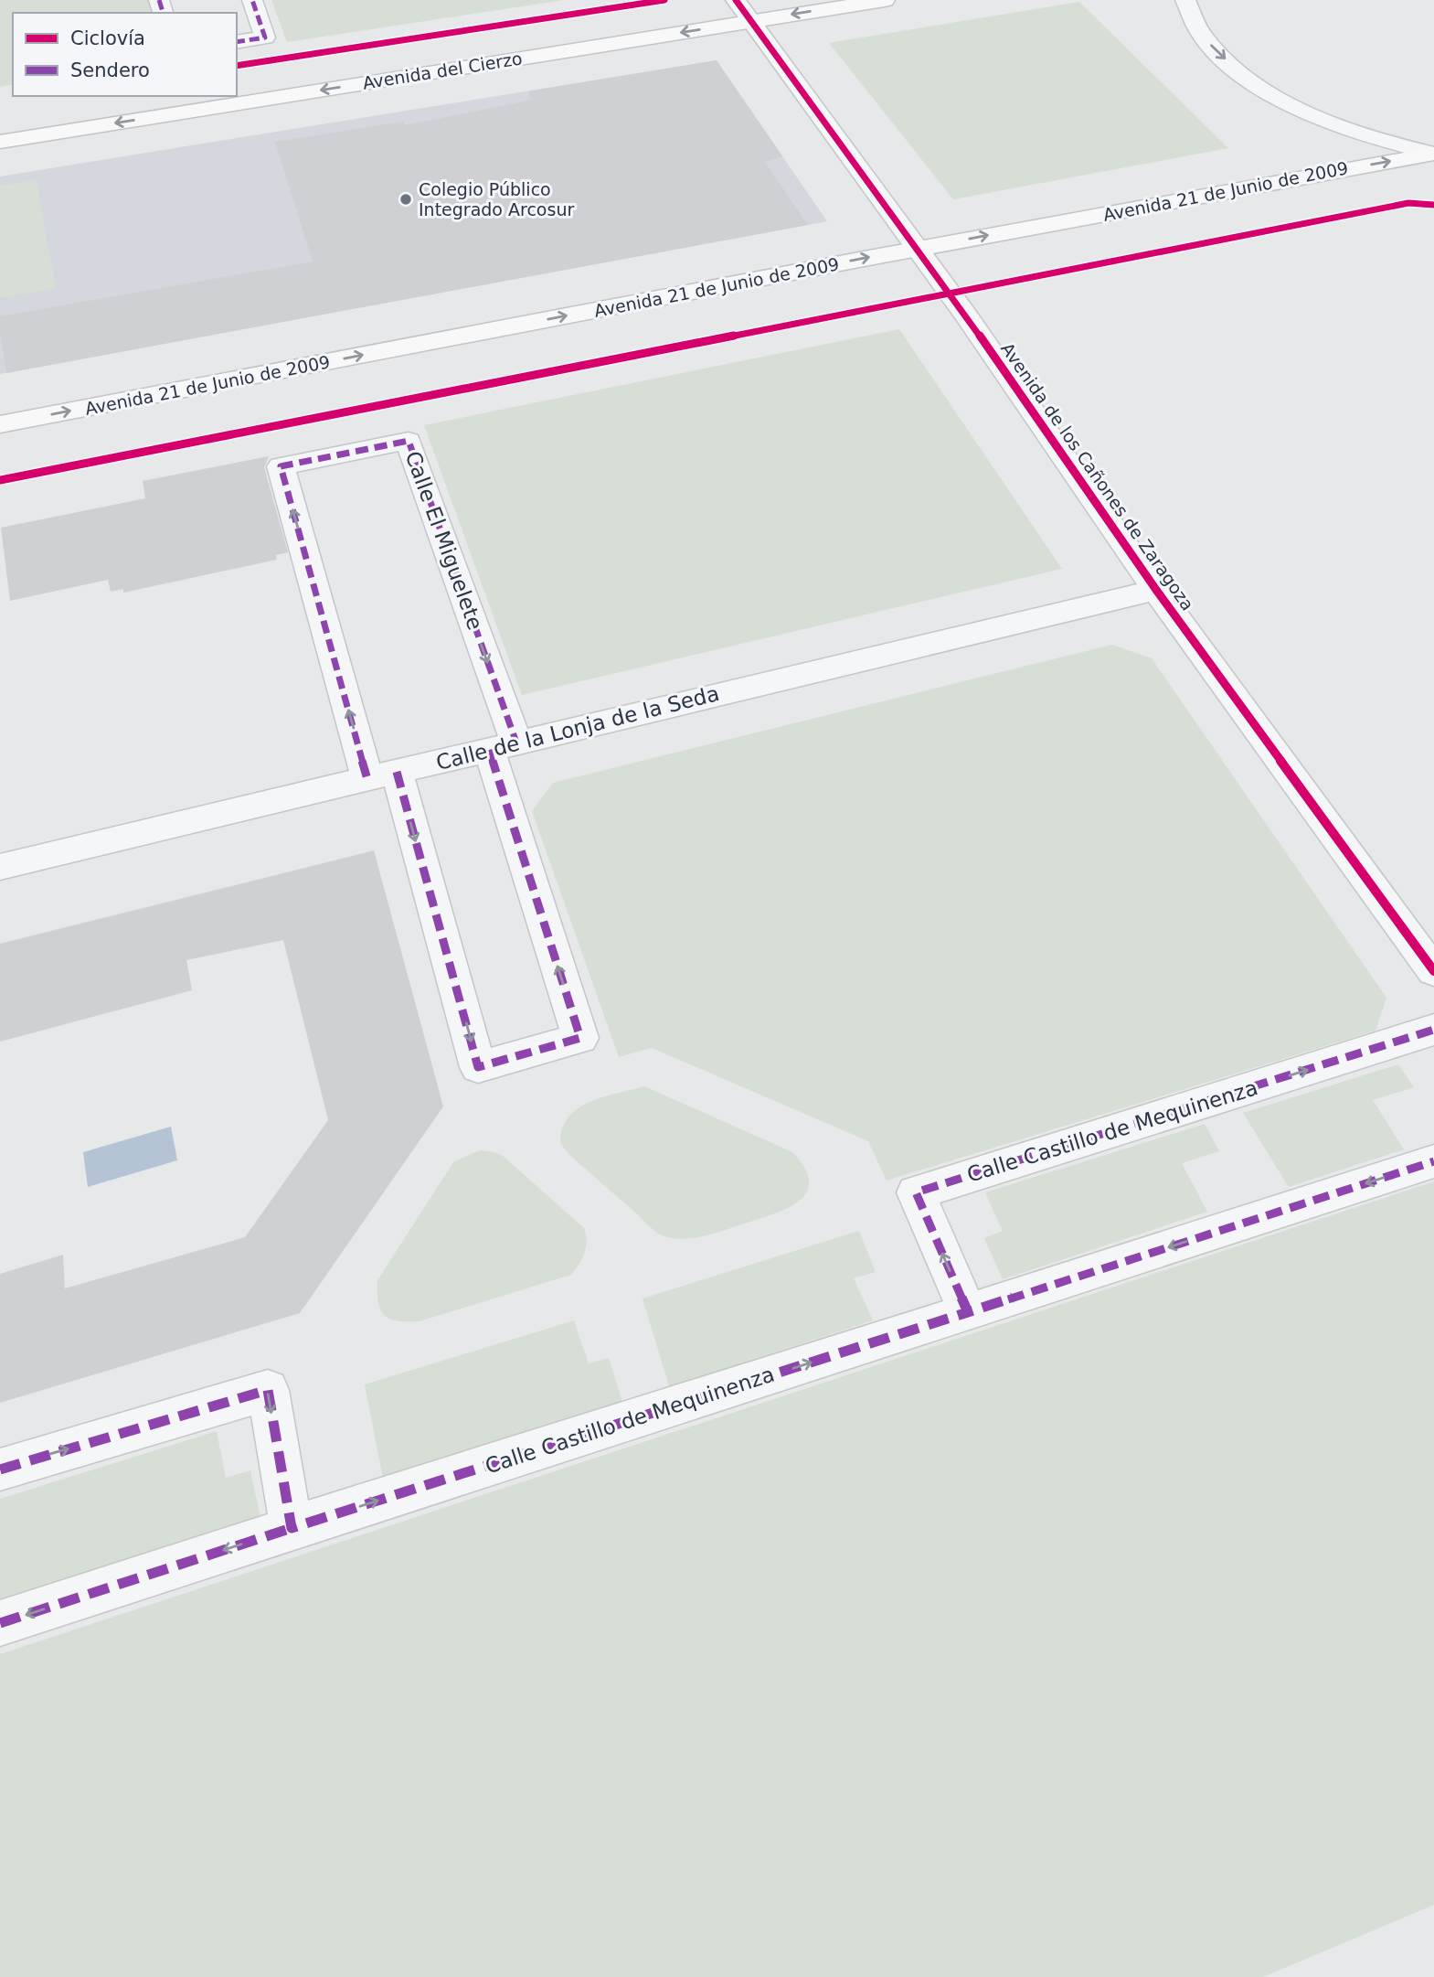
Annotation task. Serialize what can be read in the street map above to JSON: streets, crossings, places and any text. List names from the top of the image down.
{
  "streets": {
    "main road": ["Avenida del Cierzo", "Avenida 21 de Junio de 2009"],
    "street": [
      "Avenida de los Cañones de Zaragoza",
      "Calle El Miguelete",
      "Calle de la Lonja de la Seda",
      "Calle Castillo de Mequinenza"
    ]
  },
  "crossings": [
    ["Avenida del Cierzo", "Avenida de los Cañones de Zaragoza"],
    ["Avenida 21 de Junio de 2009", "Avenida de los Cañones de Zaragoza"],
    ["Avenida de los Cañones de Zaragoza", "Calle de la Lonja de la Seda"],
    ["Calle El Miguelete", "Calle de la Lonja de la Seda"]
  ],
  "one_way": ["Avenida del Cierzo", "Avenida 21 de Junio de 2009"],
  "places": ["Colegio Público Integrado Arcosur"],
  "legend": ["Ciclovía", "Sendero"]
}
